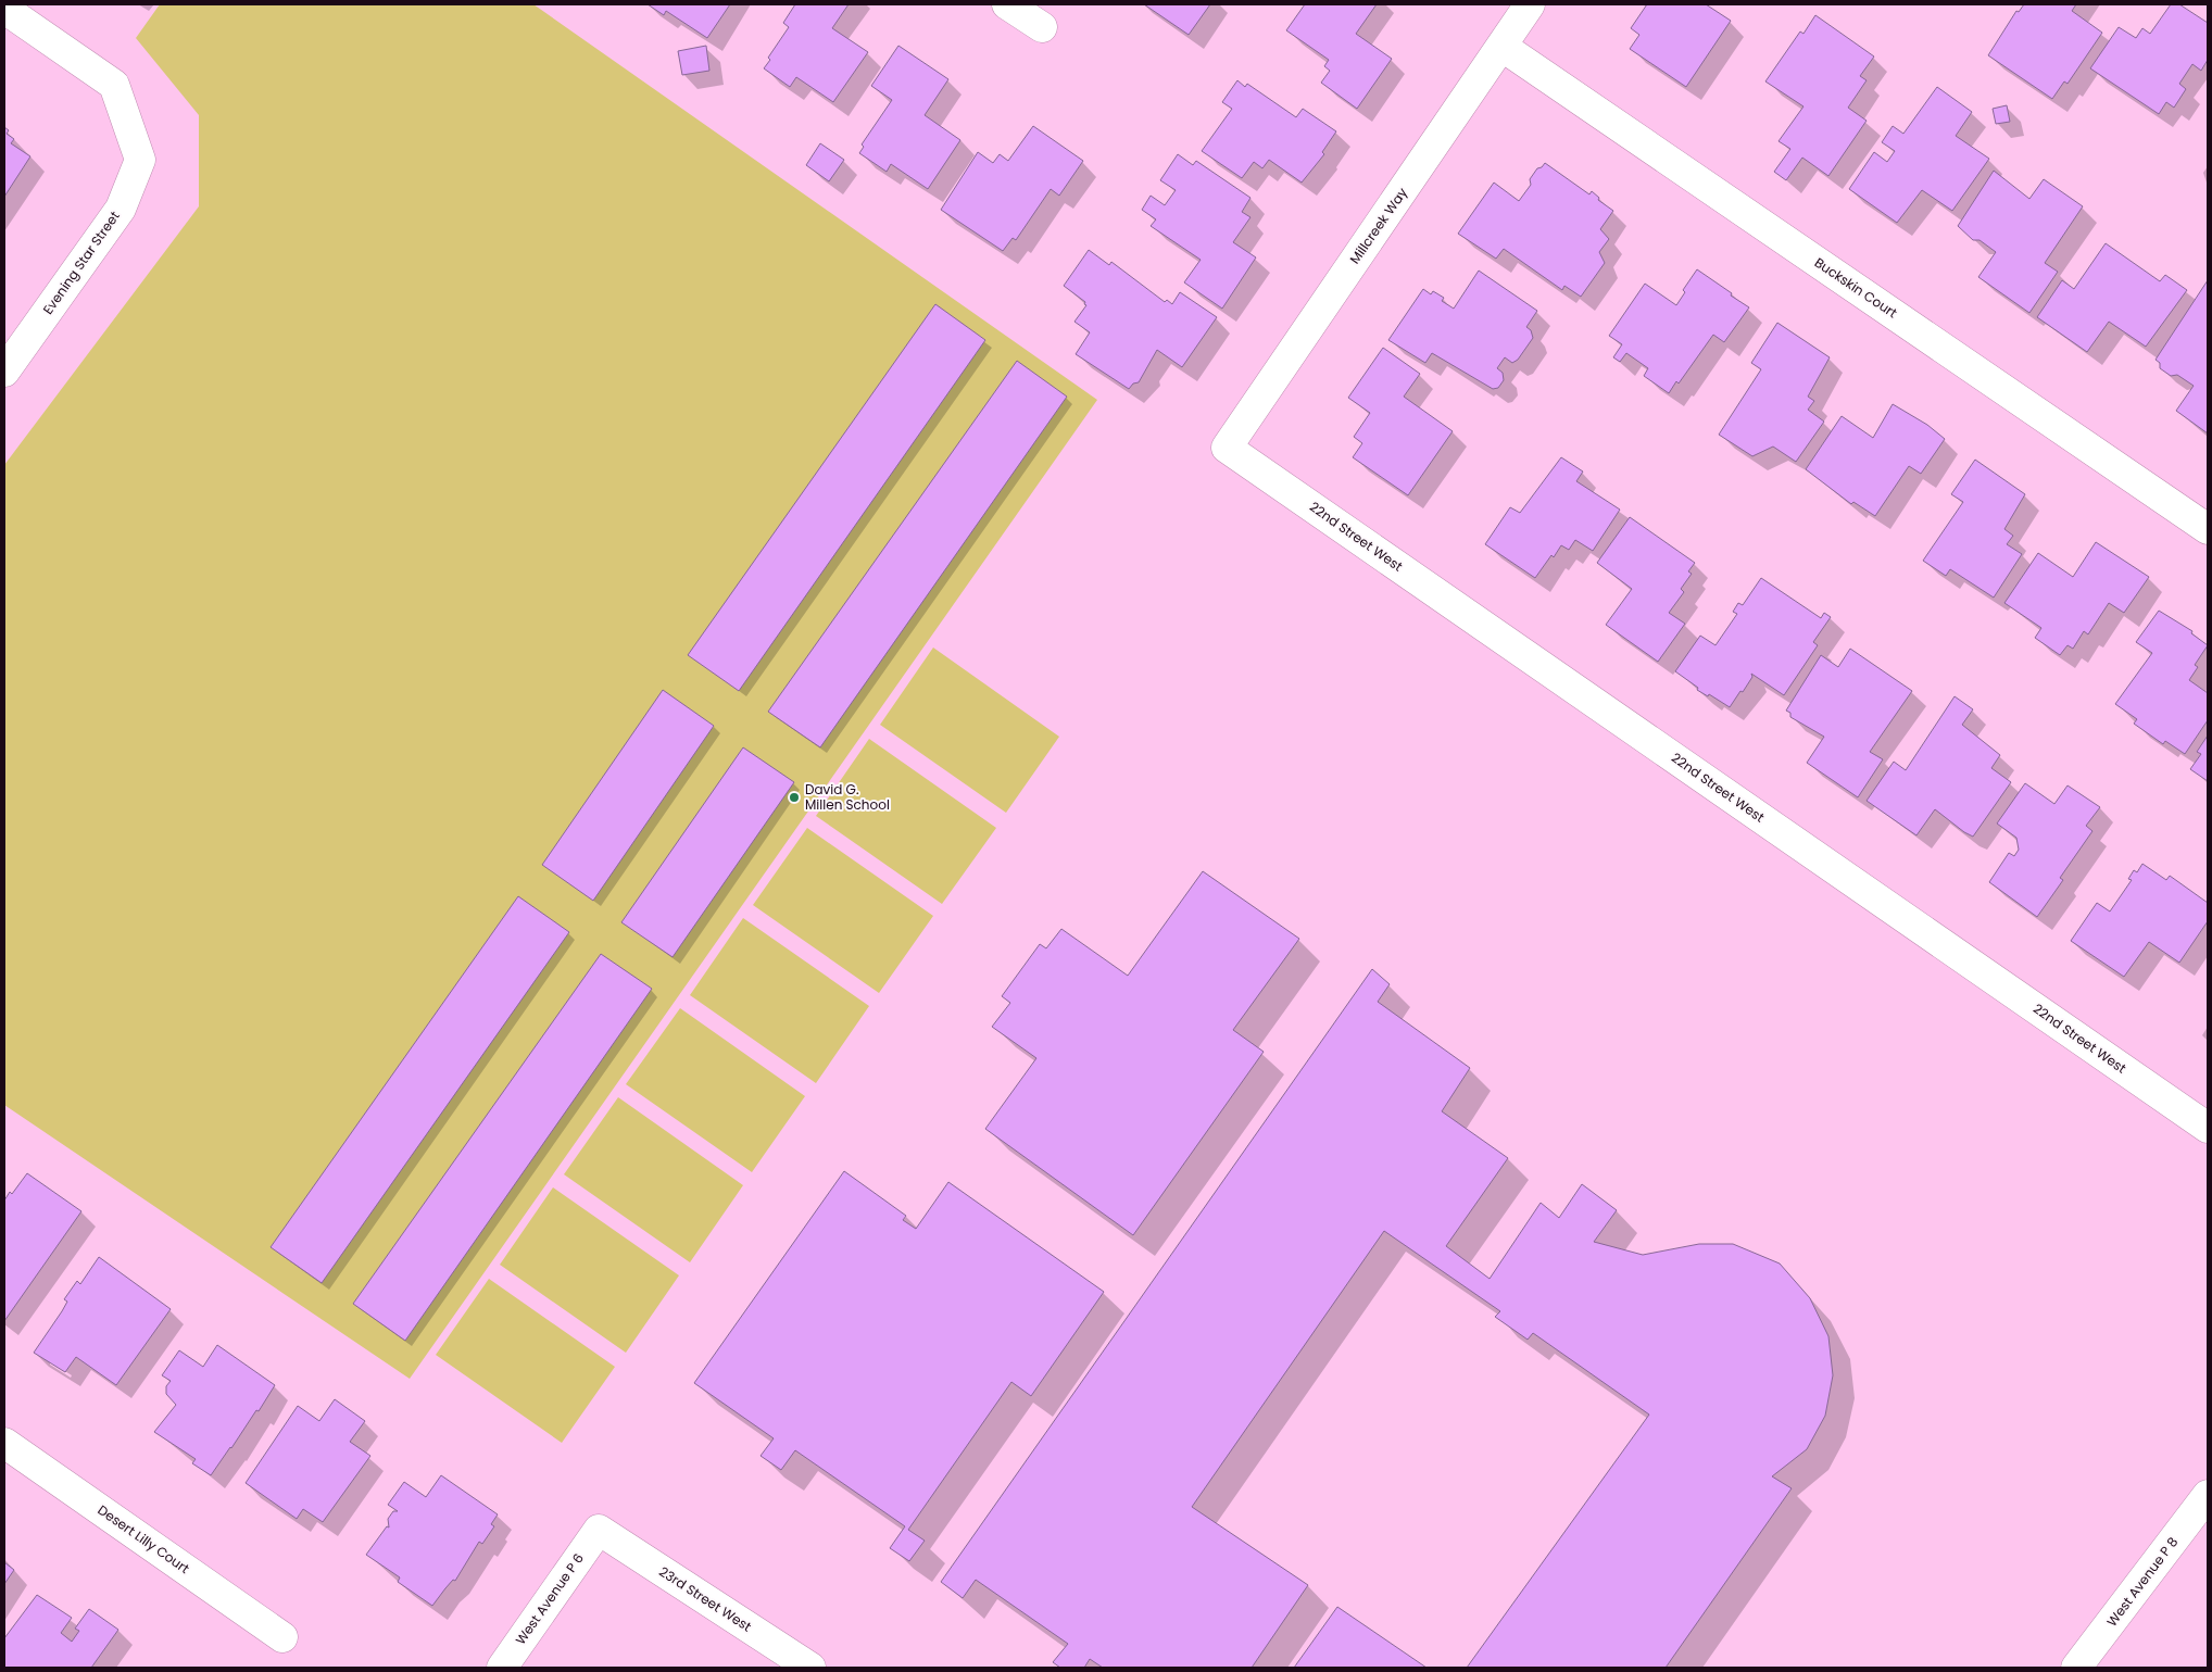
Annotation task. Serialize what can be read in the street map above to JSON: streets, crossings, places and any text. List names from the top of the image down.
{
  "streets": {
    "street": [
      "Millcreek Way",
      "Evening Star Street",
      "Buckskin Court",
      "22nd Street West",
      "Desert Lilly Court",
      "West Avenue P 8",
      "West Avenue P 6",
      "23rd Street West"
    ]
  },
  "crossings": [
    ["Millcreek Way", "Buckskin Court"],
    ["Millcreek Way", "22nd Street West"],
    ["West Avenue P 6", "23rd Street West"]
  ],
  "places": ["David G. Millen School"]
}
